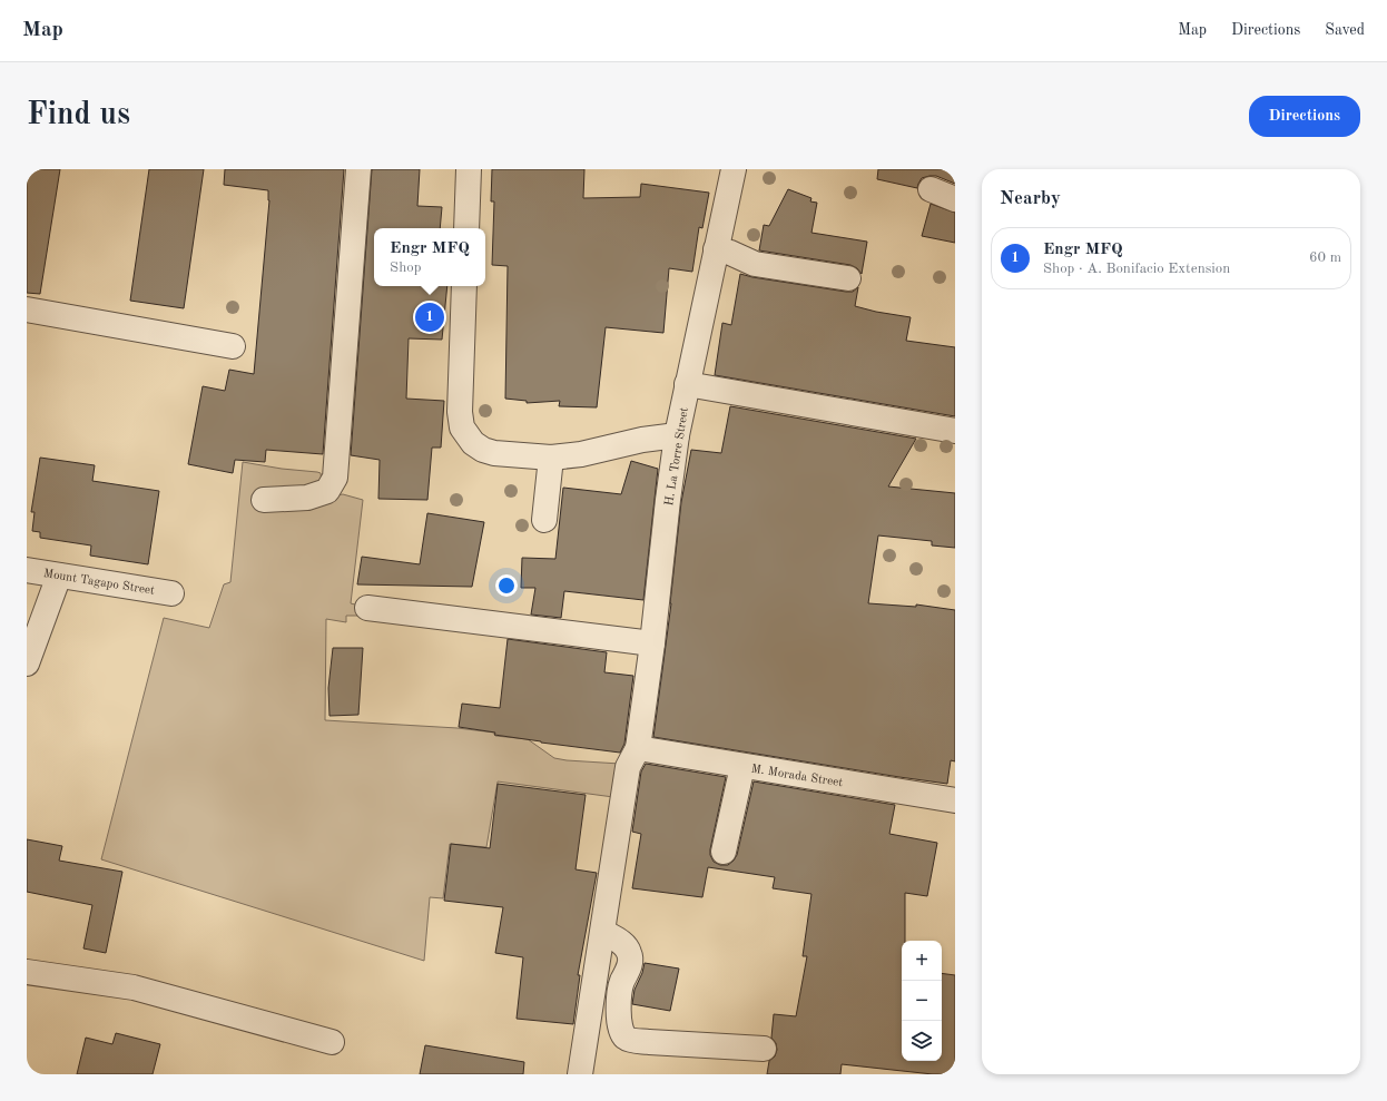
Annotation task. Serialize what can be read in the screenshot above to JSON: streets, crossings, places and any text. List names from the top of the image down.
{
  "streets": {
    "street": ["H. La Torre Street", "Mount Tagapo Street", "M. Morada Street"]
  },
  "crossings": [
    ["H. La Torre Street", "M. Morada Street"]
  ],
  "page": {
    "header": "Map",
    "nav": ["Map", "Directions", "Saved"],
    "buttons": "Directions",
    "title": "Find us",
    "heading": "Nearby",
    "list": [
      {
        "mark": "1",
        "name": "Engr MFQ",
        "note": "Shop · A. Bonifacio Extension",
        "value": "60 m"
      }
    ],
    "popup": ["Engr MFQ", "Shop"],
    "pins": "1",
    "map_buttons": ["+", "−"]
  }
}
